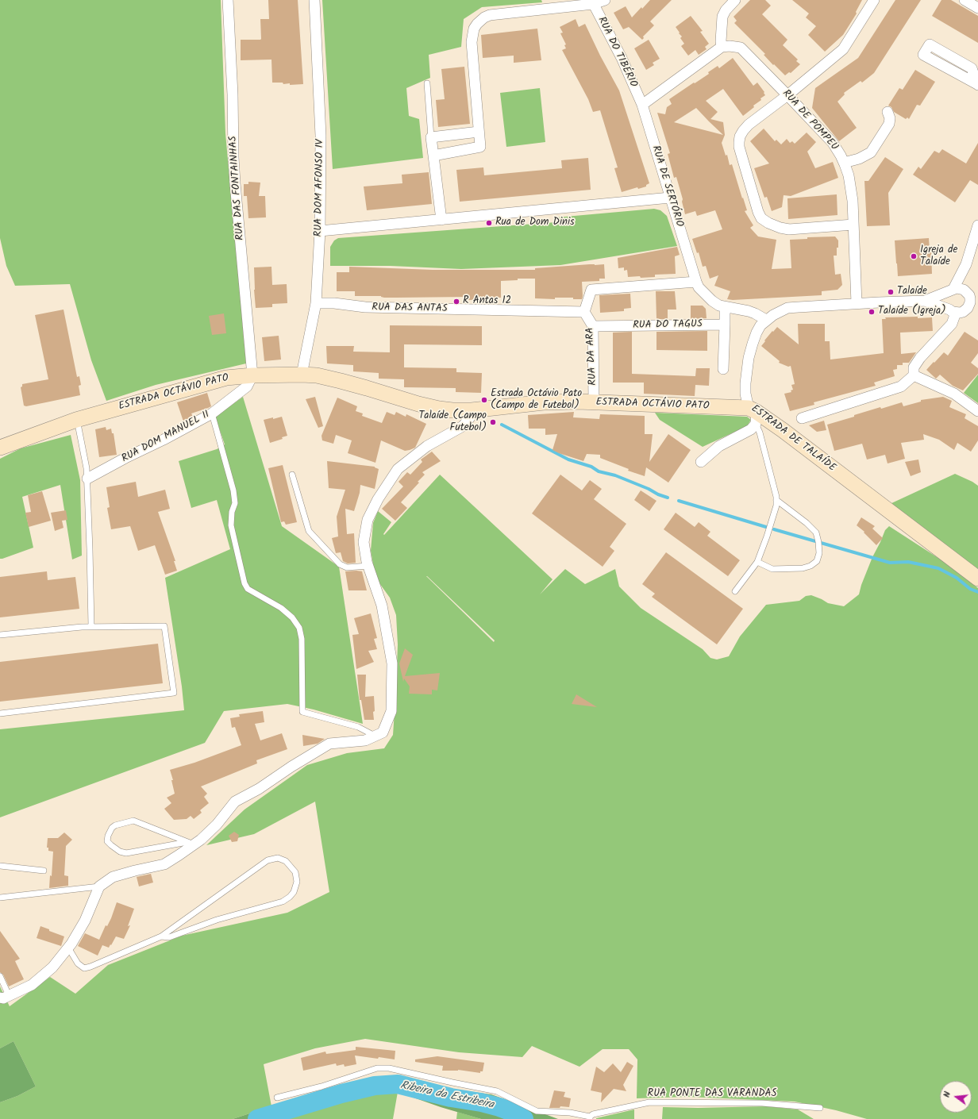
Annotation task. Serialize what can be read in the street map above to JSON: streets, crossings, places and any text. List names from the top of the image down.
{
  "streets": {
    "street": [
      "RUA DO TIBÉRIO",
      "RUA DE POMPEU",
      "RUA DE SERTÓRIO",
      "RUA DAS FONTAINHAS",
      "RUA DOM AFONSO IV",
      "RUA DAS ANTAS",
      "RUA DO TAGUS",
      "RUA DA ARA",
      "ESTRADA OCTÁVIO PATO",
      "RUA DOM MANUEL II",
      "ESTRADA DE TALAÍDE"
    ],
    "lane": ["RUA PONTE DAS VARANDAS"]
  },
  "crossings": [
    ["RUA DO TIBÉRIO", "RUA DE SERTÓRIO"],
    ["RUA DE POMPEU", "ESTRADA DE TALAÍDE"],
    ["RUA DE SERTÓRIO", "ESTRADA DE TALAÍDE"],
    ["RUA DAS FONTAINHAS", "ESTRADA OCTÁVIO PATO"],
    ["RUA DAS FONTAINHAS", "RUA DOM MANUEL II"],
    ["RUA DOM AFONSO IV", "RUA DAS ANTAS"],
    ["RUA DOM AFONSO IV", "ESTRADA OCTÁVIO PATO"],
    ["RUA DAS ANTAS", "RUA DA ARA"],
    ["RUA DO TAGUS", "RUA DA ARA"],
    ["RUA DA ARA", "ESTRADA OCTÁVIO PATO"],
    ["ESTRADA OCTÁVIO PATO", "RUA DOM MANUEL II"],
    ["ESTRADA OCTÁVIO PATO", "ESTRADA DE TALAÍDE"]
  ],
  "water": ["Ribeira da Estribeira"],
  "places": [
    "Rua de Dom Dinis",
    "Igreja de Talaíde",
    "Talaíde",
    "R Antas 12",
    "Talaíde (Igreja)",
    "Estrada Octávio Pato (Campo de Futebol)",
    "Talaíde (Campo Futebol)"
  ],
  "north": "left"
}
